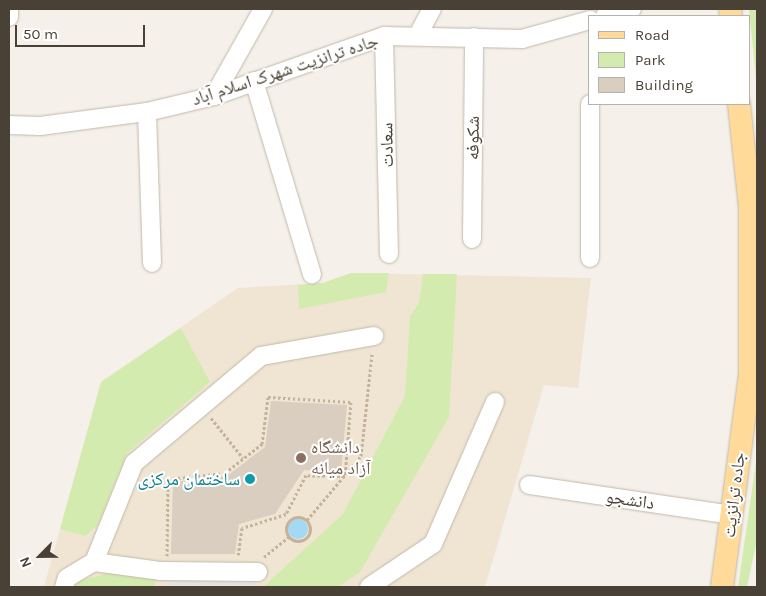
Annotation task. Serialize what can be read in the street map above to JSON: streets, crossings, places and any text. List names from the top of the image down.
{
  "streets": {
    "main road": ["جاده ترانزیت"],
    "street": [
      "جاده ترانزیت شهرک اسلام آباد",
      "شکوفه",
      "سعادت",
      "دانشجو"
    ]
  },
  "crossings": [
    ["جاده ترانزیت شهرک اسلام آباد", "شکوفه"],
    ["جاده ترانزیت شهرک اسلام آباد", "سعادت"],
    ["جاده ترانزیت", "دانشجو"]
  ],
  "places": ["دانشگاه آزاد میانه", "ساختمان مرکزی"],
  "legend": ["Road", "Park", "Building"],
  "scale_bar": "50 m",
  "north": "bottom left"
}
